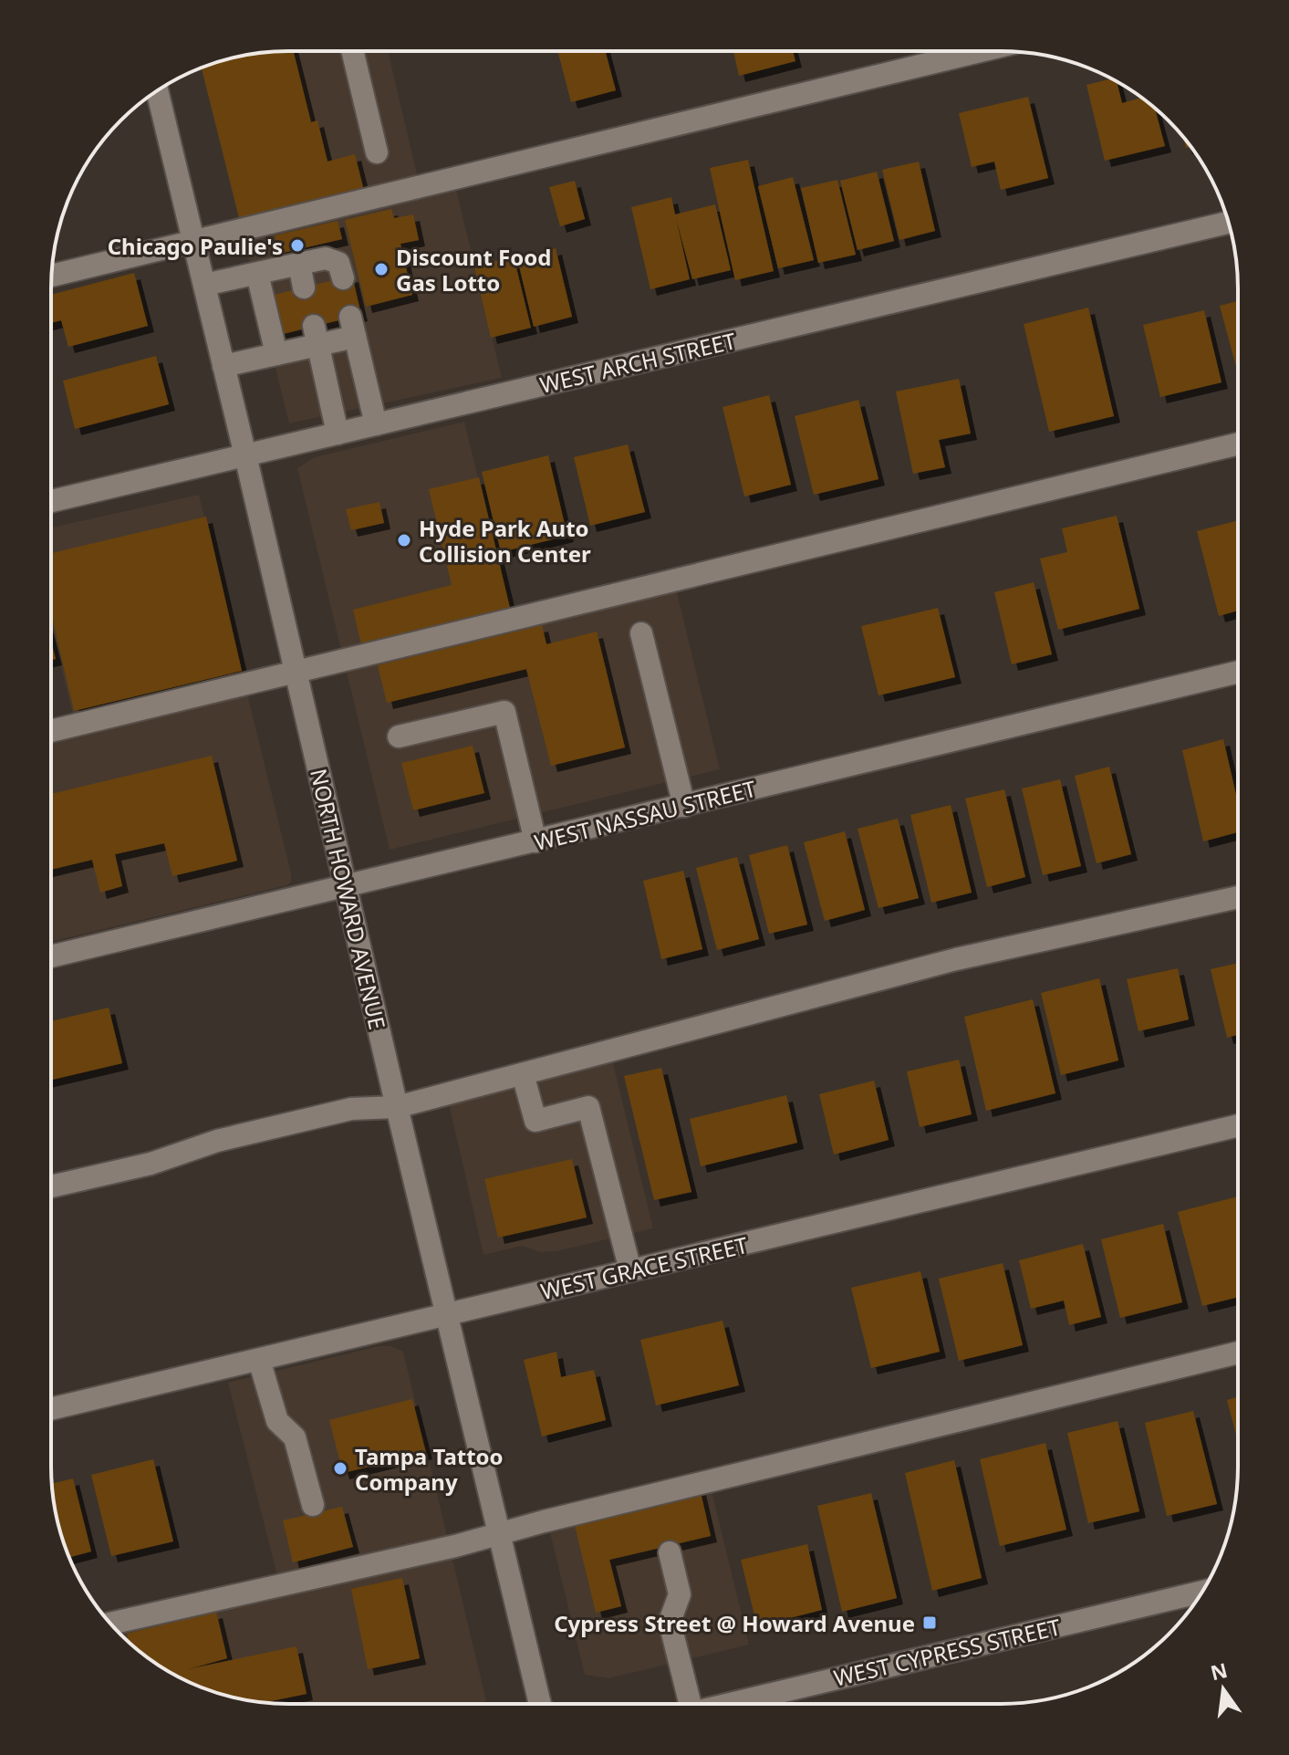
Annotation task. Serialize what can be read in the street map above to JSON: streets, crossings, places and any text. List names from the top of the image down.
{
  "streets": {
    "street": [
      "WEST ARCH STREET",
      "WEST NASSAU STREET",
      "NORTH HOWARD AVENUE",
      "WEST GRACE STREET",
      "WEST CYPRESS STREET"
    ]
  },
  "crossings": [
    ["WEST ARCH STREET", "NORTH HOWARD AVENUE"],
    ["WEST NASSAU STREET", "NORTH HOWARD AVENUE"],
    ["NORTH HOWARD AVENUE", "WEST GRACE STREET"]
  ],
  "places": {
    "other": [
      "Chicago Paulie's",
      "Discount Food Gas Lotto",
      "Hyde Park Auto Collision Center",
      "Tampa Tattoo Company"
    ],
    "transit": ["Cypress Street @ Howard Avenue"]
  },
  "north": "top"
}
